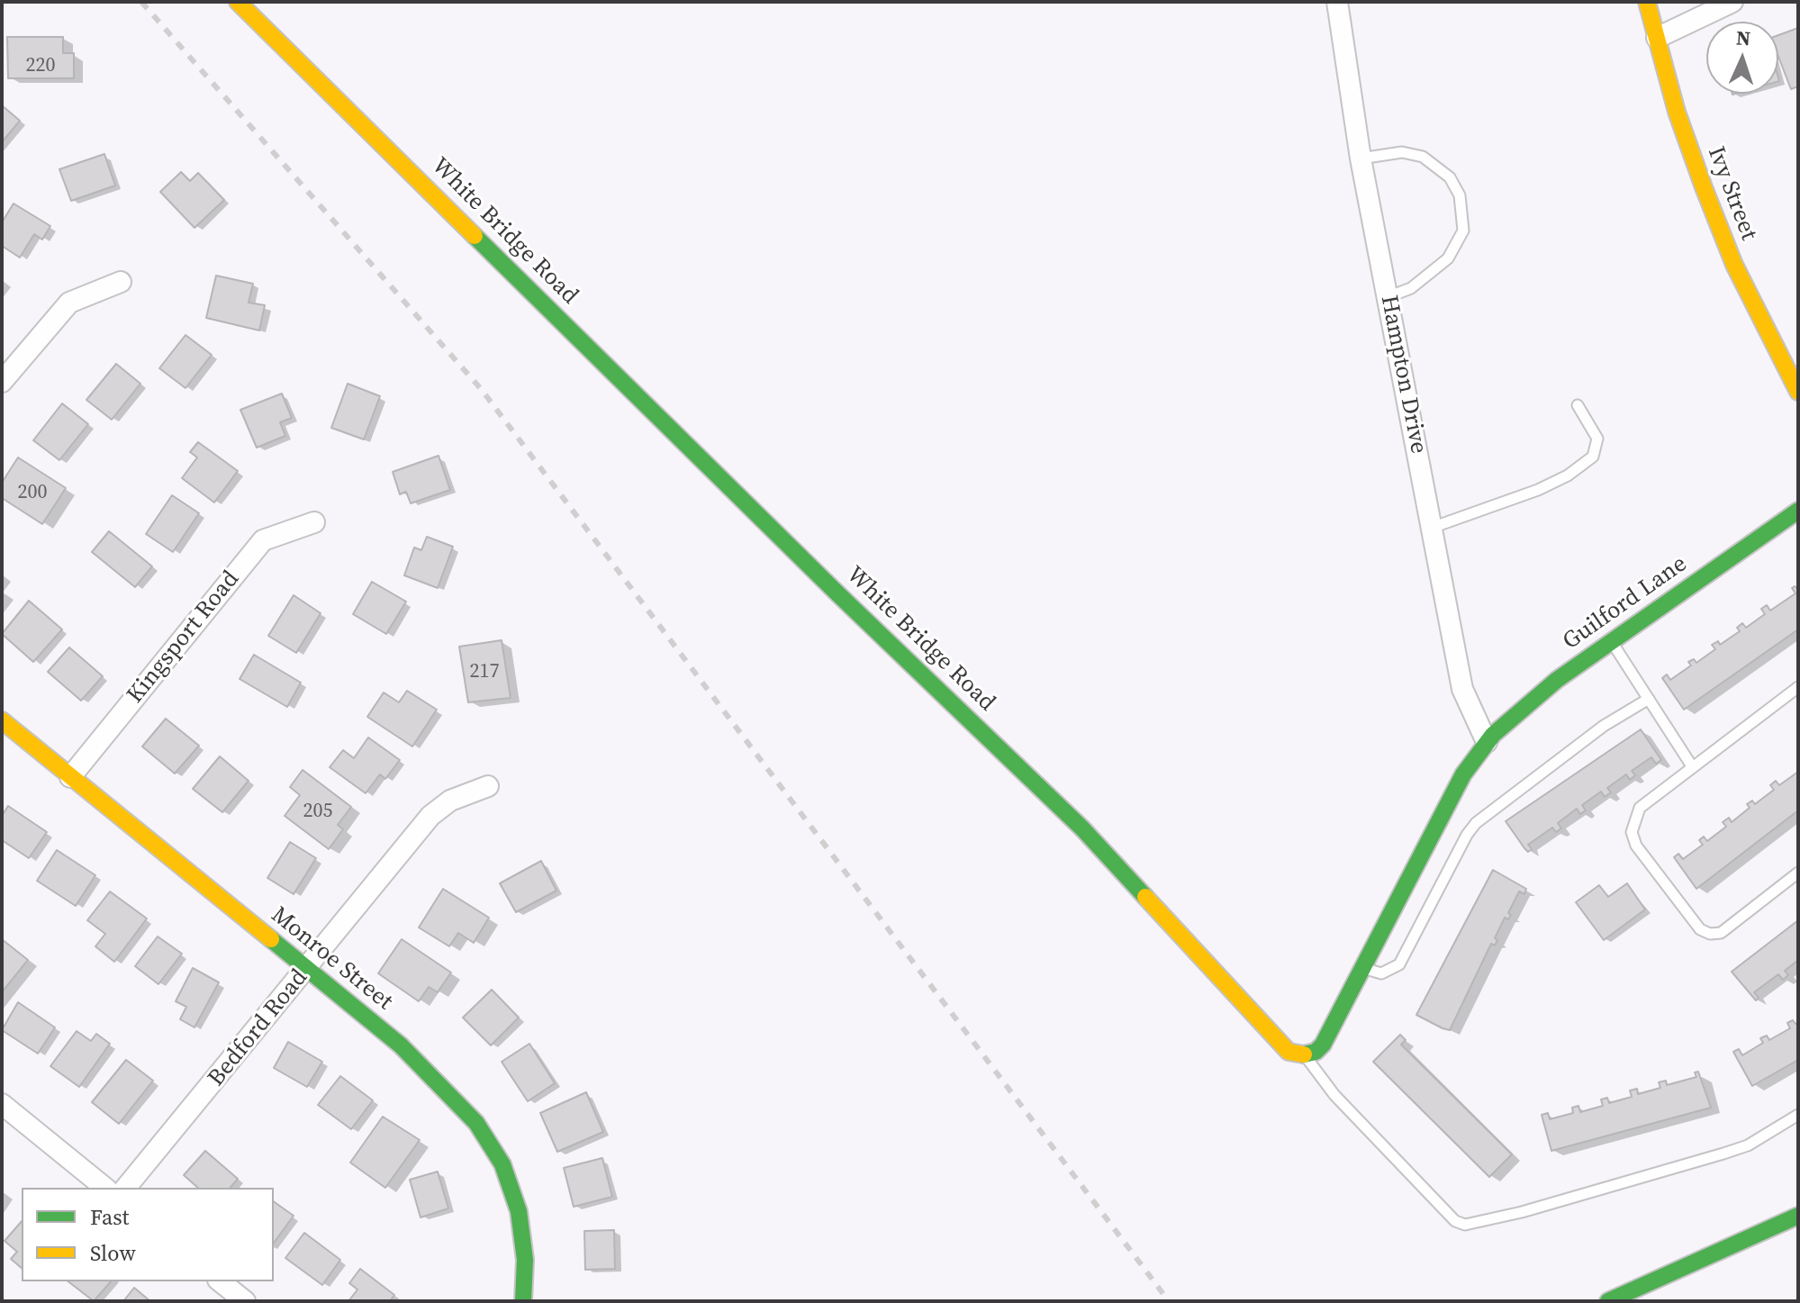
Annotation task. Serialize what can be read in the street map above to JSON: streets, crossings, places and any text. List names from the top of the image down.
{
  "streets": {
    "street": [
      "Ivy Street",
      "White Bridge Road",
      "Hampton Drive",
      "Guilford Lane",
      "Kingsport Road",
      "Monroe Street",
      "Bedford Road"
    ]
  },
  "crossings": [
    ["Hampton Drive", "Guilford Lane"],
    ["Kingsport Road", "Monroe Street"],
    ["Monroe Street", "Bedford Road"]
  ],
  "house_numbers": [
    "220",
    "200",
    "217",
    "205"
  ],
  "legend": ["Fast", "Slow"],
  "north": "top"
}
